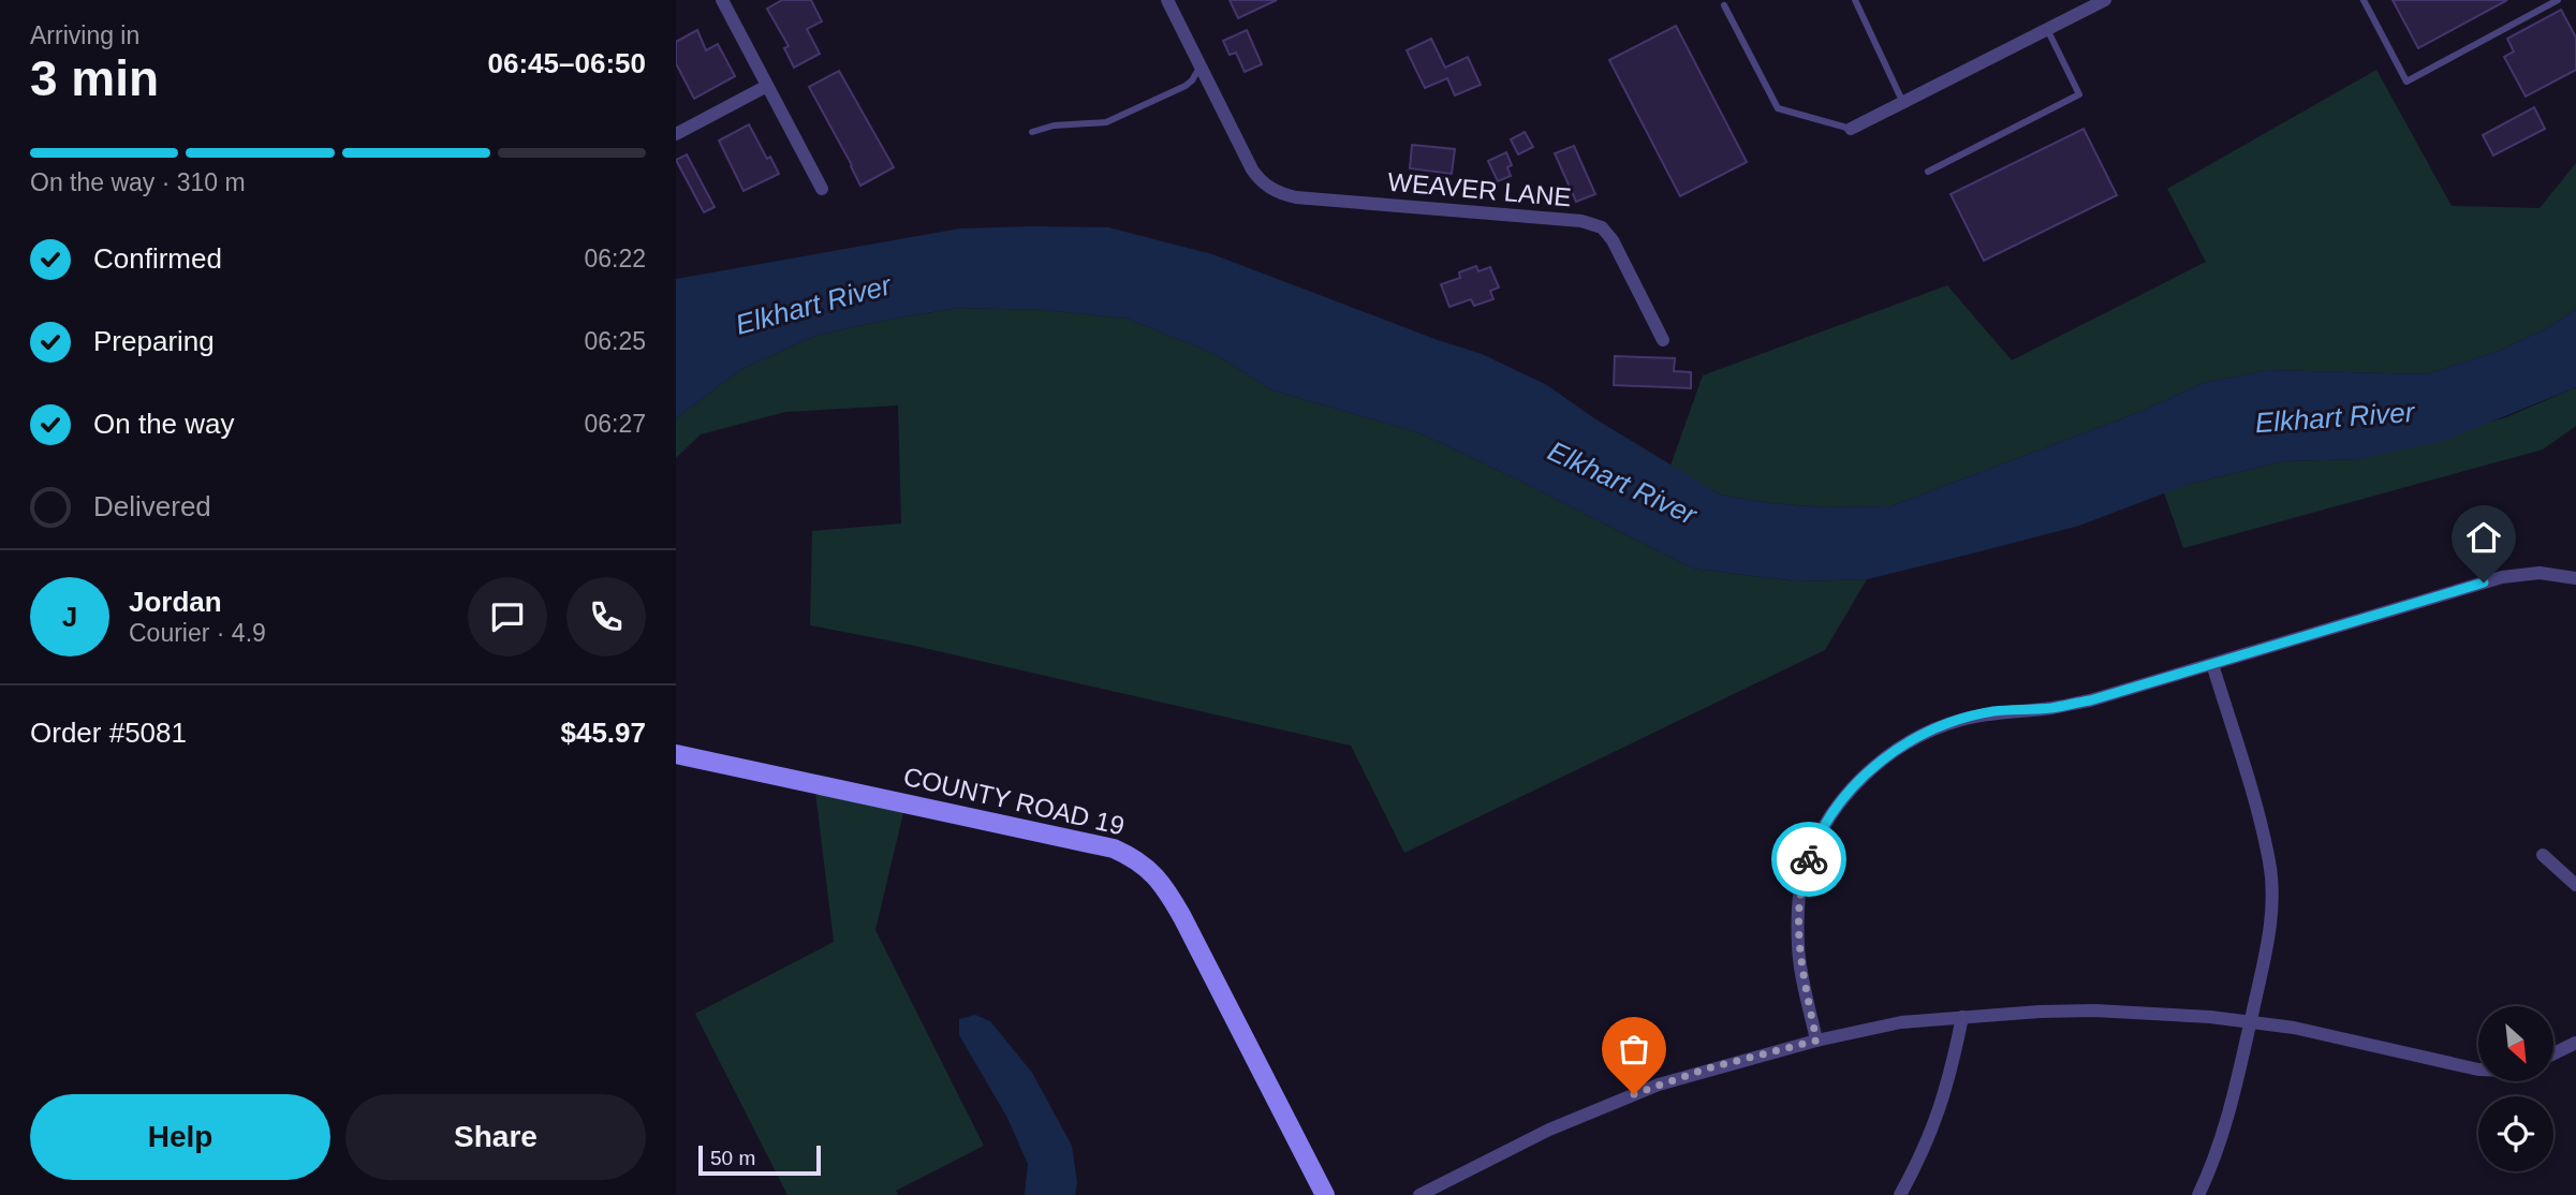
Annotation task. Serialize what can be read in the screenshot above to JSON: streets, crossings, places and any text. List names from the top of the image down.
{
  "streets": {
    "street": ["WEAVER LANE", "COUNTY ROAD 19"]
  },
  "water": ["Elkhart River"],
  "scale_bar": "50 m",
  "north": "bottom right",
  "page": {
    "heading": ["3 min", "Arriving in", "06:45–06:50"],
    "panel": [
      "Jordan",
      "Courier · 4.9",
      "Order #5081",
      "$45.97"
    ],
    "bar": "On the way · 310 m",
    "list": [
      ["Confirmed", "06:22"],
      ["Preparing", "06:25"],
      ["On the way", "06:27"],
      "Delivered"
    ],
    "round": "J",
    "buttons": ["Help", "Share"],
    "scale": "50 m"
  }
}
